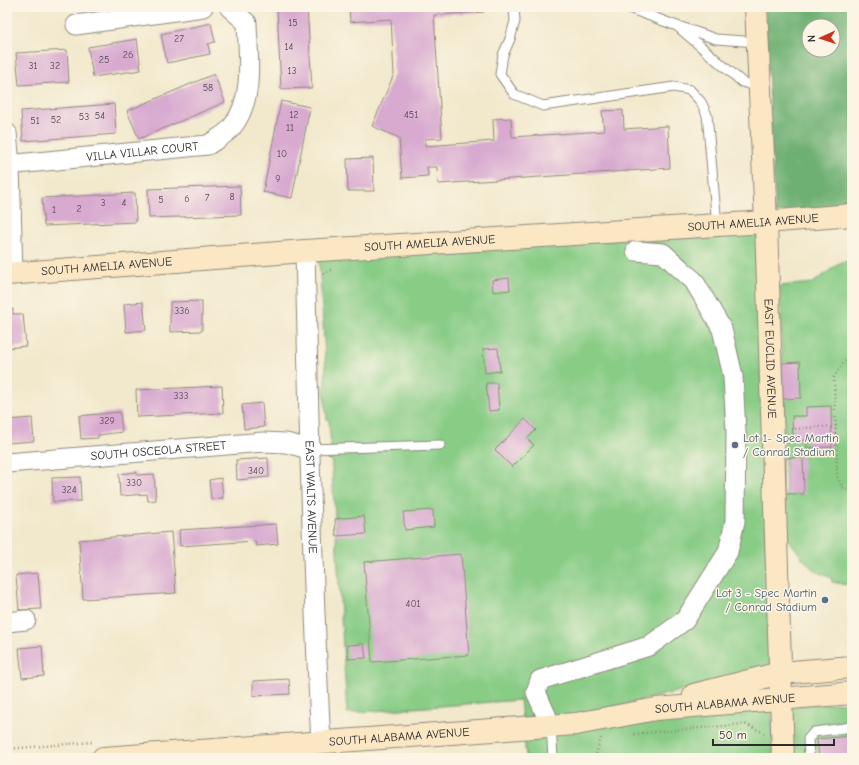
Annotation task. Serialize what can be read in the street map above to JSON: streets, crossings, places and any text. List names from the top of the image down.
{
  "streets": {
    "street": [
      "VILLA VILLAR COURT",
      "SOUTH AMELIA AVENUE",
      "EAST EUCLID AVENUE",
      "SOUTH OSCEOLA STREET",
      "EAST WALTS AVENUE",
      "SOUTH ALABAMA AVENUE"
    ]
  },
  "crossings": [
    ["SOUTH AMELIA AVENUE", "EAST EUCLID AVENUE"],
    ["SOUTH AMELIA AVENUE", "EAST WALTS AVENUE"],
    ["EAST EUCLID AVENUE", "SOUTH ALABAMA AVENUE"],
    ["SOUTH OSCEOLA STREET", "EAST WALTS AVENUE"],
    ["EAST WALTS AVENUE", "SOUTH ALABAMA AVENUE"]
  ],
  "places": ["Lot 1- Spec Martin / Conrad Stadium", "Lot 3 - Spec Martin / Conrad Stadium"],
  "house_numbers": [
    "15",
    "27",
    "14",
    "26",
    "25",
    "31",
    "32",
    "13",
    "58",
    "12",
    "451",
    "54",
    "53",
    "52",
    "51",
    "11",
    "10",
    "9",
    "8",
    "7",
    "6",
    "5",
    "3",
    "4",
    "2",
    "1",
    "336",
    "333",
    "329",
    "340",
    "330",
    "324",
    "401"
  ],
  "scale_bar": "50 m",
  "north": "left"
}
